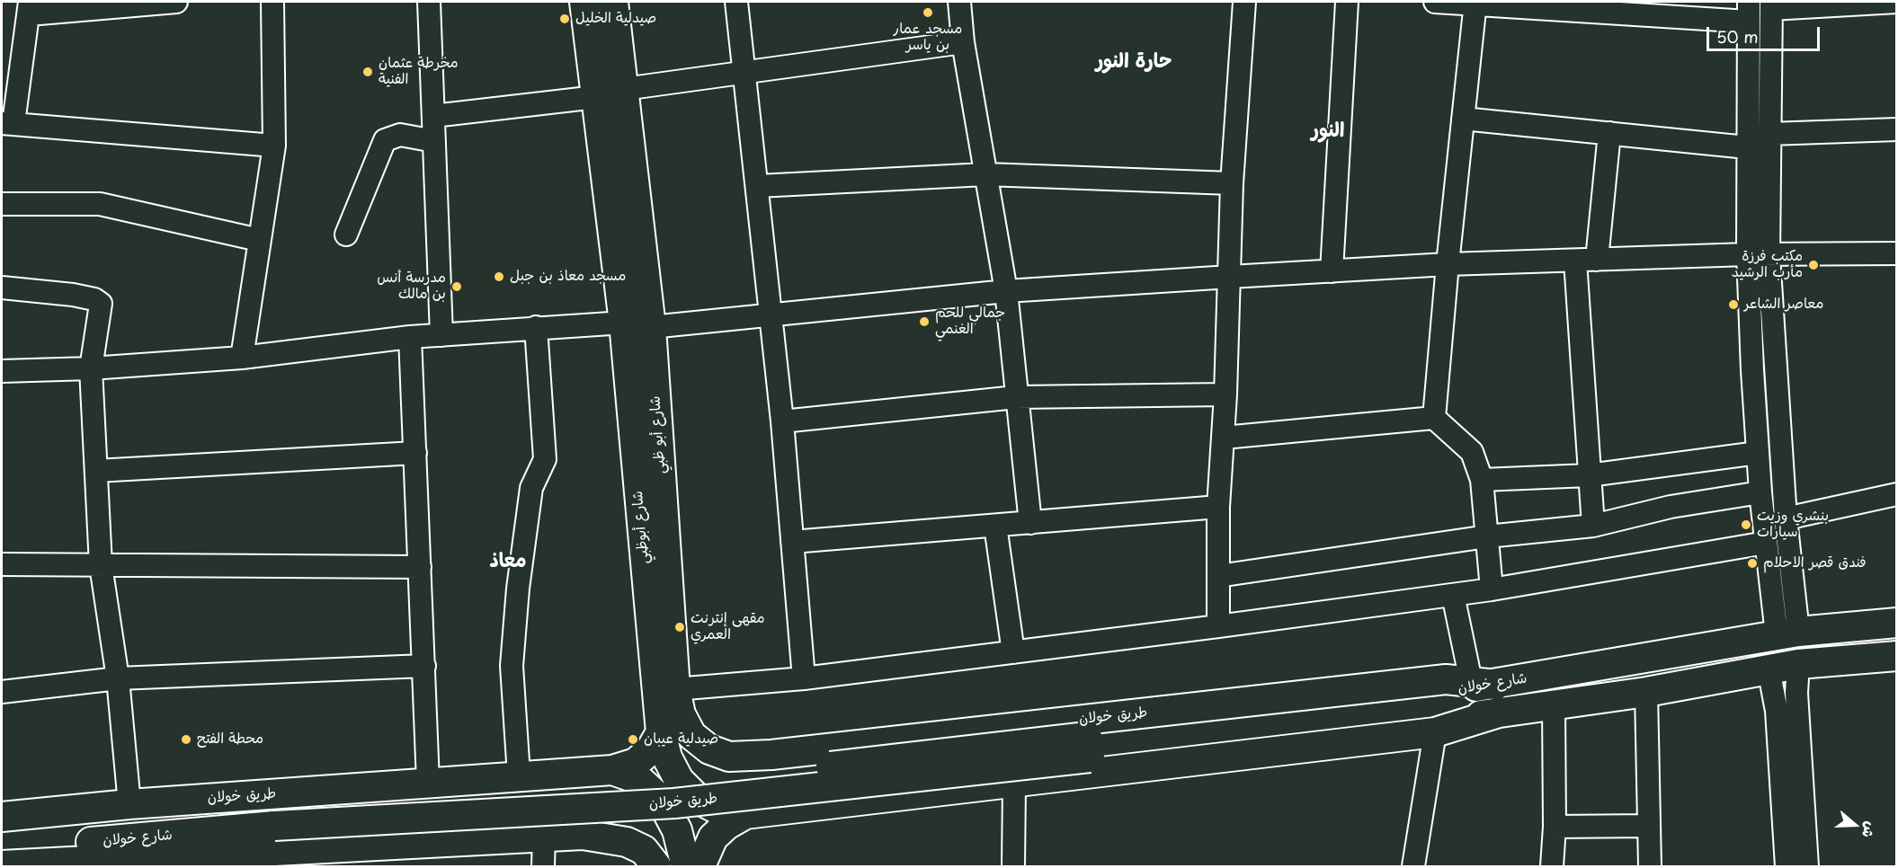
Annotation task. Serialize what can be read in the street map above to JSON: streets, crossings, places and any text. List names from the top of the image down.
{
  "streets": {
    "main road": ["شارع أبو ظبي", "شارع خولان", "طريق خولان"]
  },
  "crossings": [
    ["شارع أبو ظبي", "طريق خولان"],
    ["شارع خولان", "طريق خولان"]
  ],
  "districts": ["حارة النور", "النور", "معاذ"],
  "places": [
    "مسجد عمار بن ياسر",
    "صيدلية الخليل",
    "مخرطة عثمان الفنية",
    "مكتب فرزة مأرب الرشيد",
    "مسجد معاذ بن جبل",
    "مدرسة أنس بن مالك",
    "معاصر الشاعر",
    "جمالي للحم الغنمي",
    "بنشري وزيت سيارات",
    "فندق قصر الاحلام",
    "مقهى إنترنت العمري",
    "محطة الفتح",
    "صيدلية عيبان"
  ],
  "scale_bar": "50 m",
  "north": "right"
}
